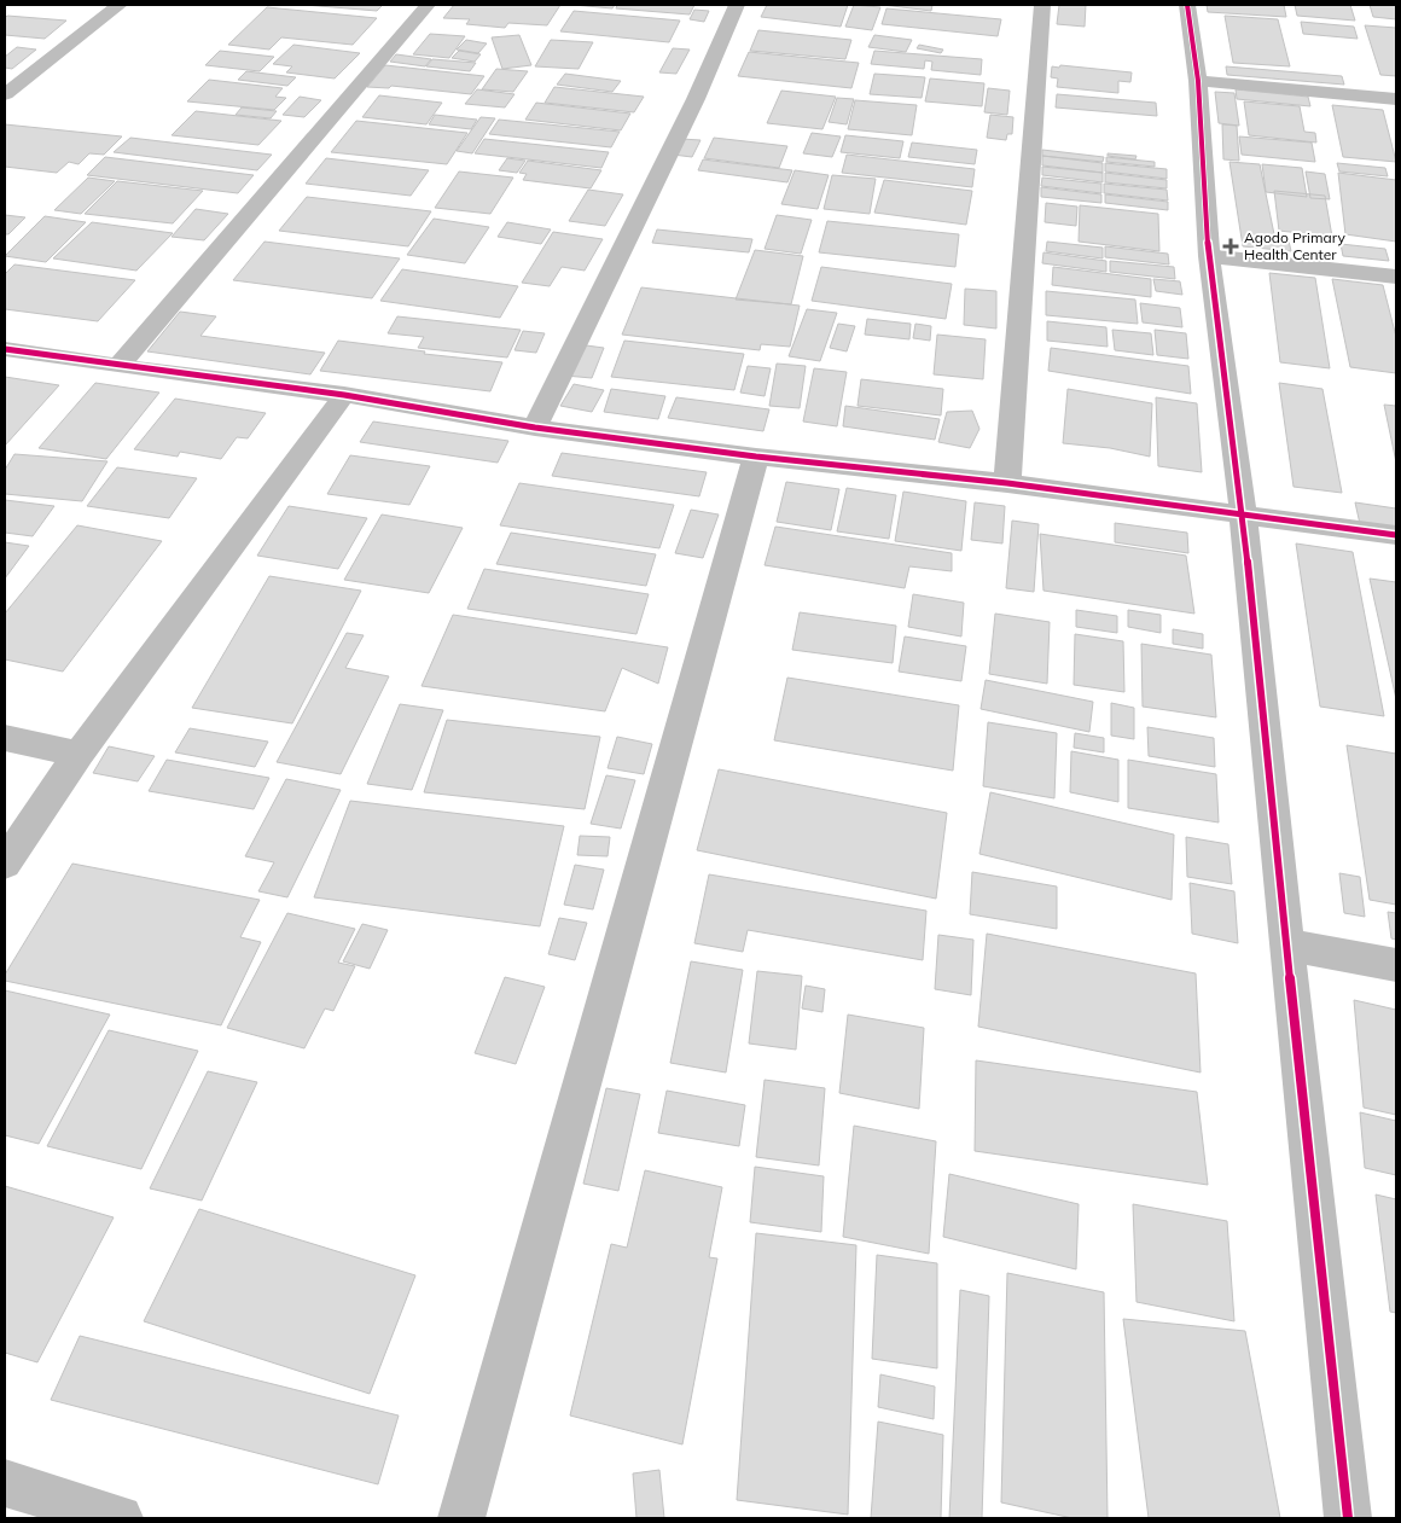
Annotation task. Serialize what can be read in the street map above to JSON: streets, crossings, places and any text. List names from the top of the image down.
{
  "places": {
    "health": ["Agodo Primary Health Center"]
  }
}
